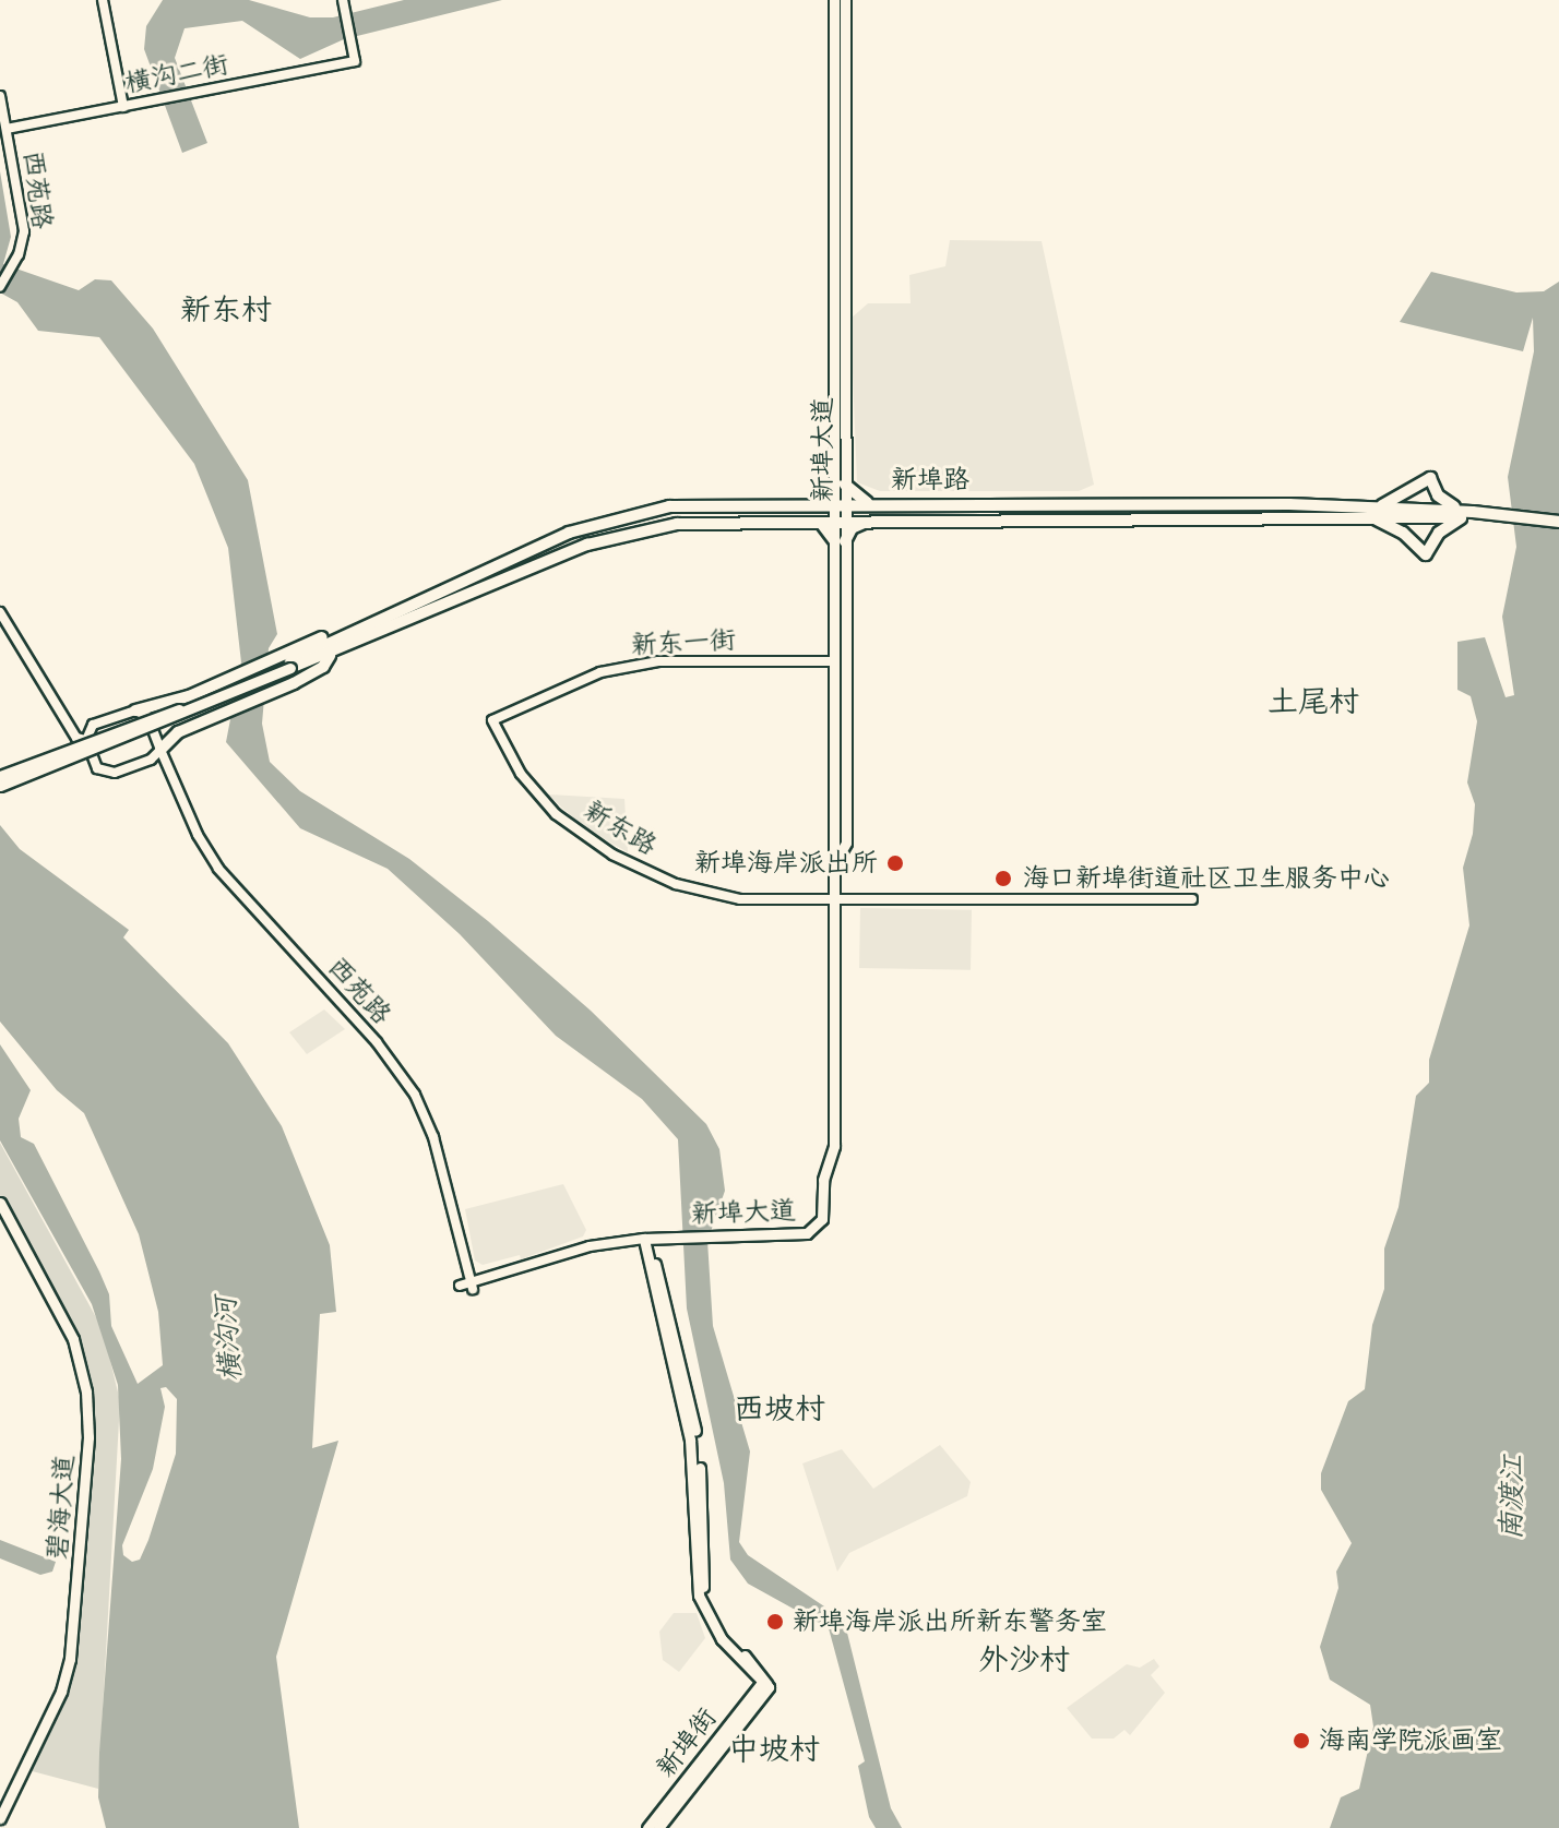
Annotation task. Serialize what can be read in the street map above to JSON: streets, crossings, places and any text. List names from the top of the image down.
{
  "streets": {
    "highway": ["新埠路"],
    "main road": ["新埠大道", "碧海大道", "新埠街"],
    "street": [
      "横沟二街",
      "西苑路",
      "新东一街",
      "新东路"
    ]
  },
  "crossings": [
    ["横沟二街", "西苑路"],
    ["西苑路", "新埠大道"],
    ["新埠大道", "新埠路"],
    ["新埠大道", "新东一街"],
    ["新埠大道", "新东路"],
    ["新东一街", "新东路"]
  ],
  "districts": [
    "新东村",
    "土尾村",
    "西坡村",
    "外沙村",
    "中坡村"
  ],
  "water": ["横沟河", "南渡江"],
  "places": [
    "新埠海岸派出所",
    "海口新埠街道社区卫生服务中心",
    "新埠海岸派出所新东警务室",
    "海南学院派画室"
  ]
}
